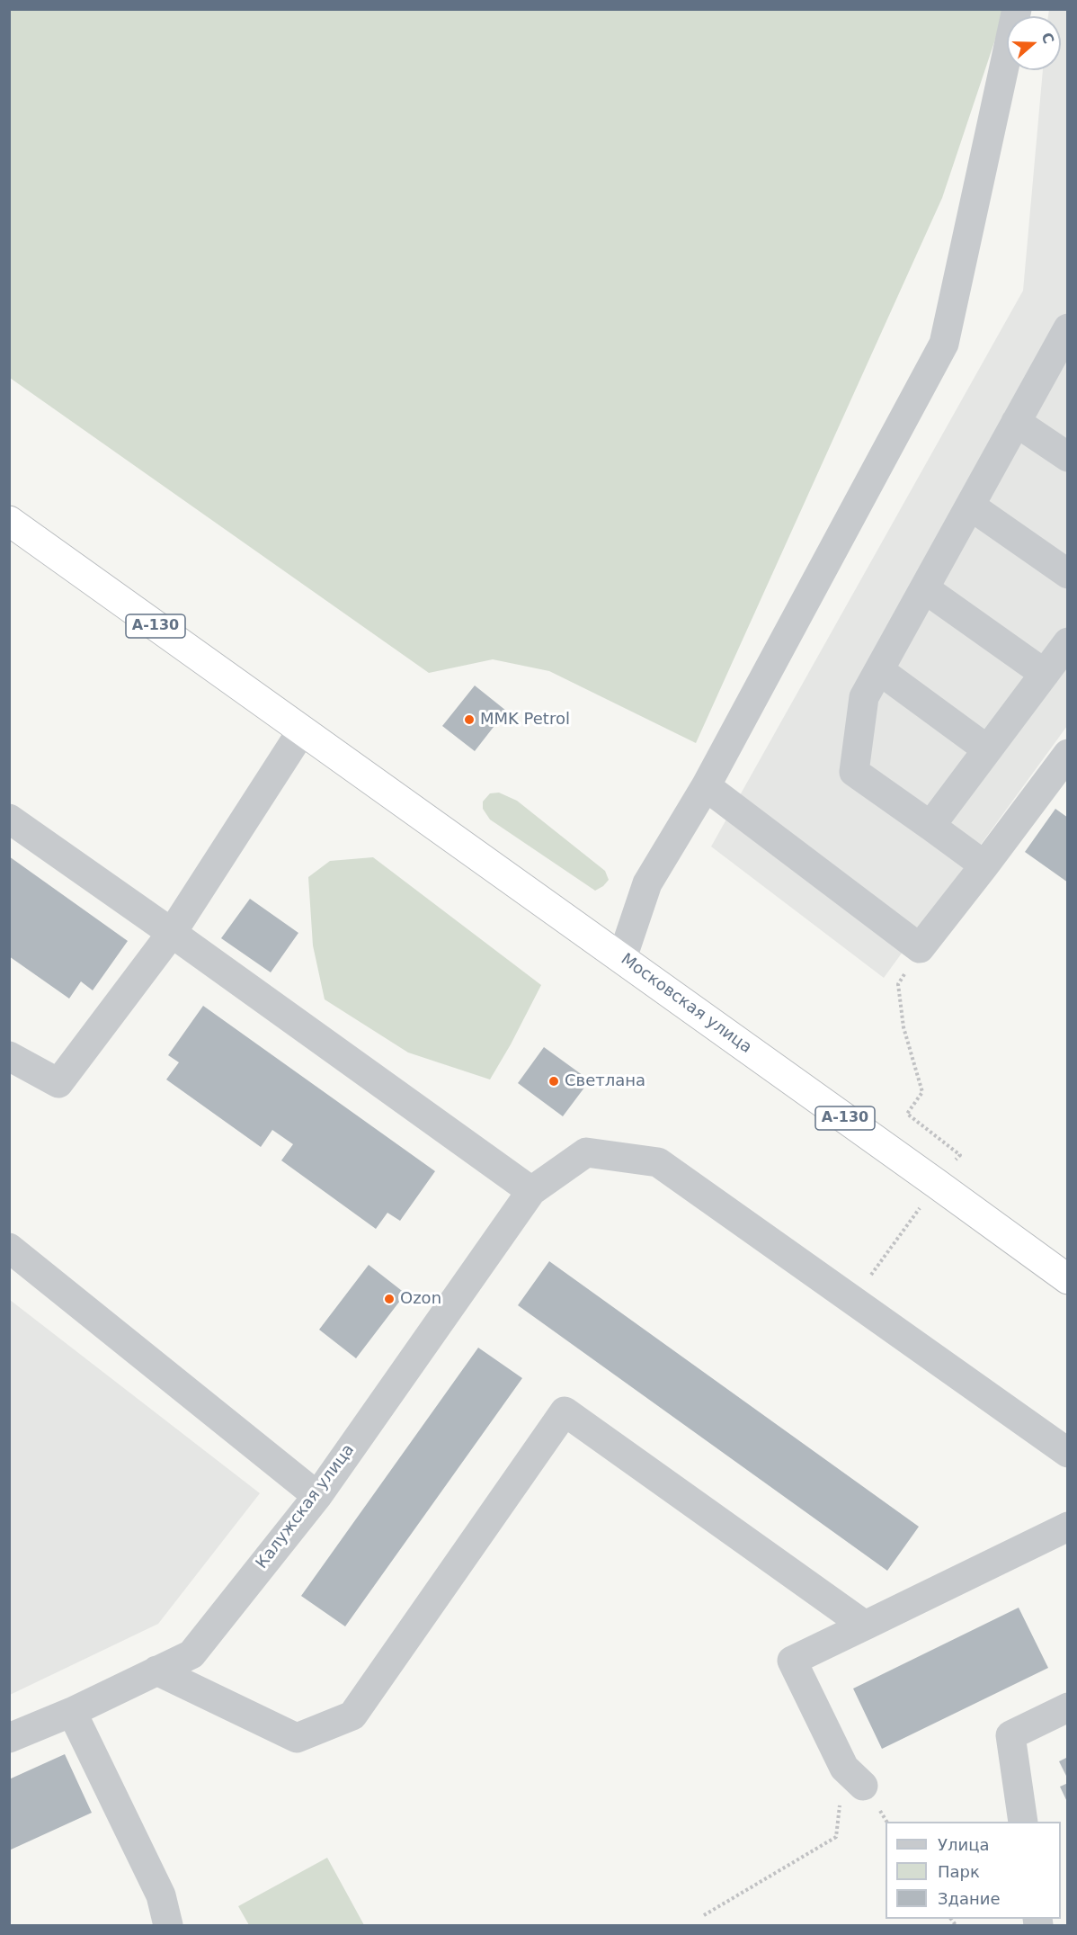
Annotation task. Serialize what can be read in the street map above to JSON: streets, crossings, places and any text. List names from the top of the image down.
{
  "streets": {
    "highway": ["А-130", "Московская улица"],
    "street": ["Калужская улица"]
  },
  "crossings": [
    ["А-130", "Московская улица"]
  ],
  "places": ["MMK Petrol", "Светлана", "Ozon"],
  "legend": ["Улица", "Парк", "Здание"],
  "north": "right"
}
